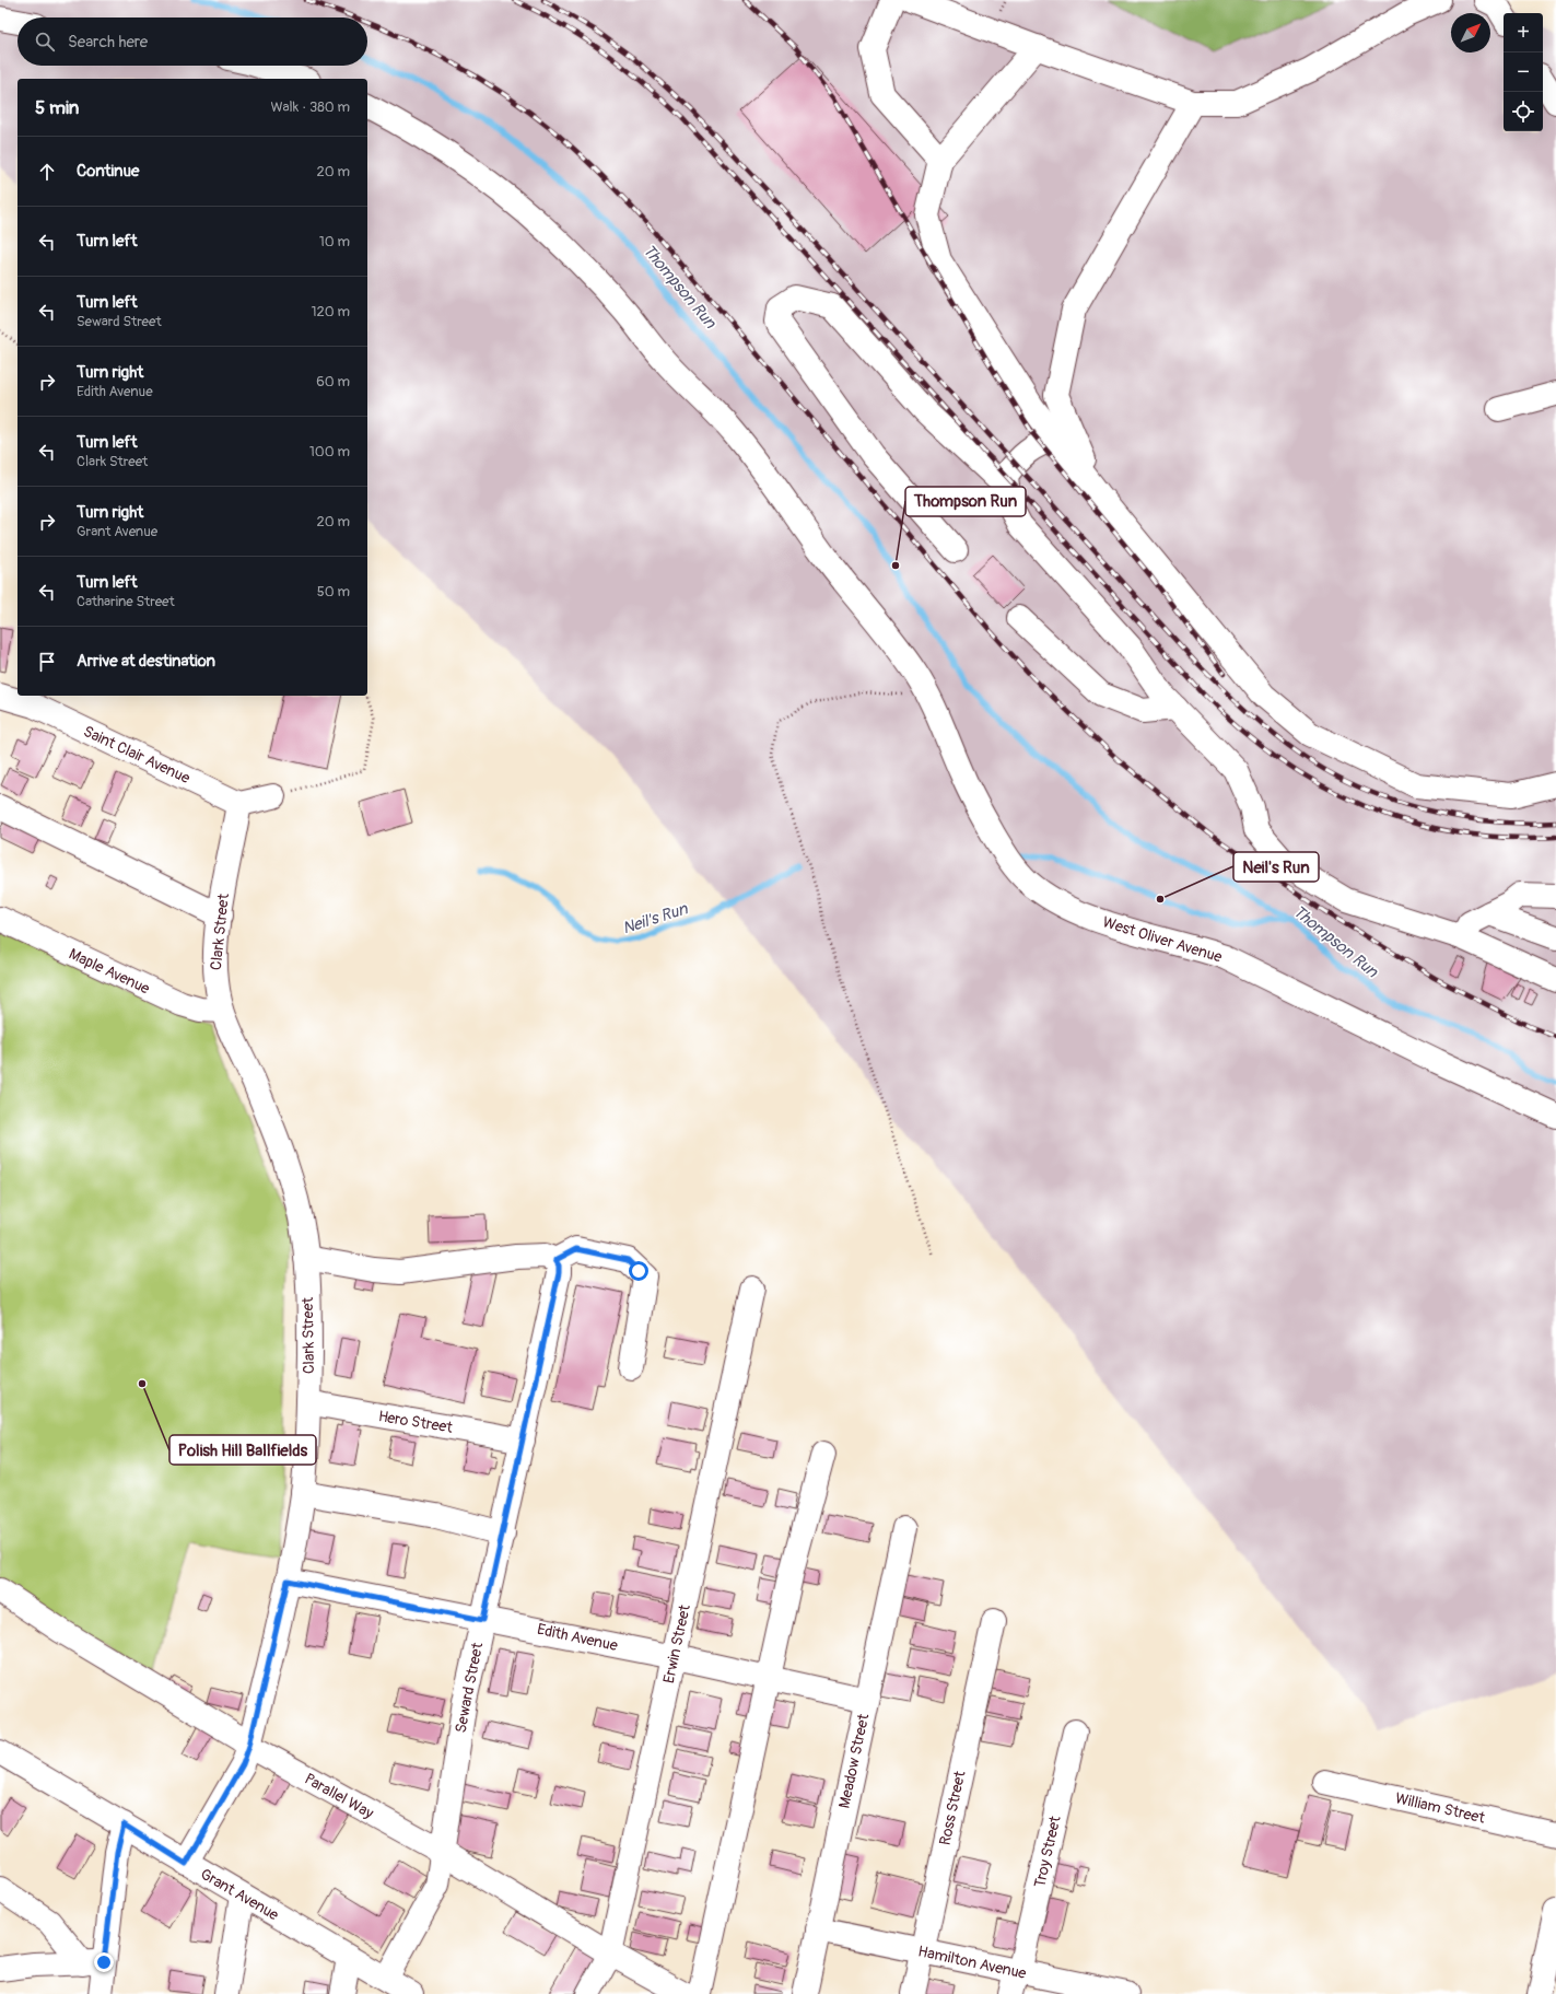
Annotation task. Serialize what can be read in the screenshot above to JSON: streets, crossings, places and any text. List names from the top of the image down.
{
  "streets": {
    "street": [
      "Saint Clair Avenue",
      "Clark Street",
      "West Oliver Avenue",
      "Maple Avenue",
      "Hero Street",
      "Edith Avenue",
      "Erwin Street",
      "Seward Street",
      "Meadow Street",
      "Parallel Way",
      "Ross Street",
      "William Street",
      "Troy Street",
      "Grant Avenue",
      "Hamilton Avenue"
    ]
  },
  "crossings": [
    ["Saint Clair Avenue", "Clark Street"],
    ["Clark Street", "Maple Avenue"],
    ["Clark Street", "Hero Street"],
    ["Clark Street", "Edith Avenue"],
    ["Clark Street", "Parallel Way"],
    ["Clark Street", "Grant Avenue"],
    ["Hero Street", "Seward Street"],
    ["Edith Avenue", "Erwin Street"],
    ["Edith Avenue", "Seward Street"],
    ["Edith Avenue", "Meadow Street"],
    ["Erwin Street", "Parallel Way"],
    ["Seward Street", "Parallel Way"],
    ["Seward Street", "Grant Avenue"],
    ["Meadow Street", "Hamilton Avenue"],
    ["Ross Street", "Hamilton Avenue"],
    ["Troy Street", "Hamilton Avenue"]
  ],
  "water": ["Thompson Run", "Neil's Run"],
  "places": ["Thompson Run", "Neil's Run", "Polish Hill Ballfields"],
  "north": "top right",
  "page": {
    "map_buttons": ["+", "−"],
    "search": "Search here",
    "heading": ["5 min", "Walk · 380 m"],
    "list": [
      ["Continue", "20 m"],
      ["Turn left", "10 m"],
      ["Turn left", "Seward Street", "120 m"],
      ["Turn right", "Edith Avenue", "60 m"],
      ["Turn left", "Clark Street", "100 m"],
      ["Turn right", "Grant Avenue", "20 m"],
      ["Turn left", "Catharine Street", "50 m"],
      "Arrive at destination"
    ]
  }
}
